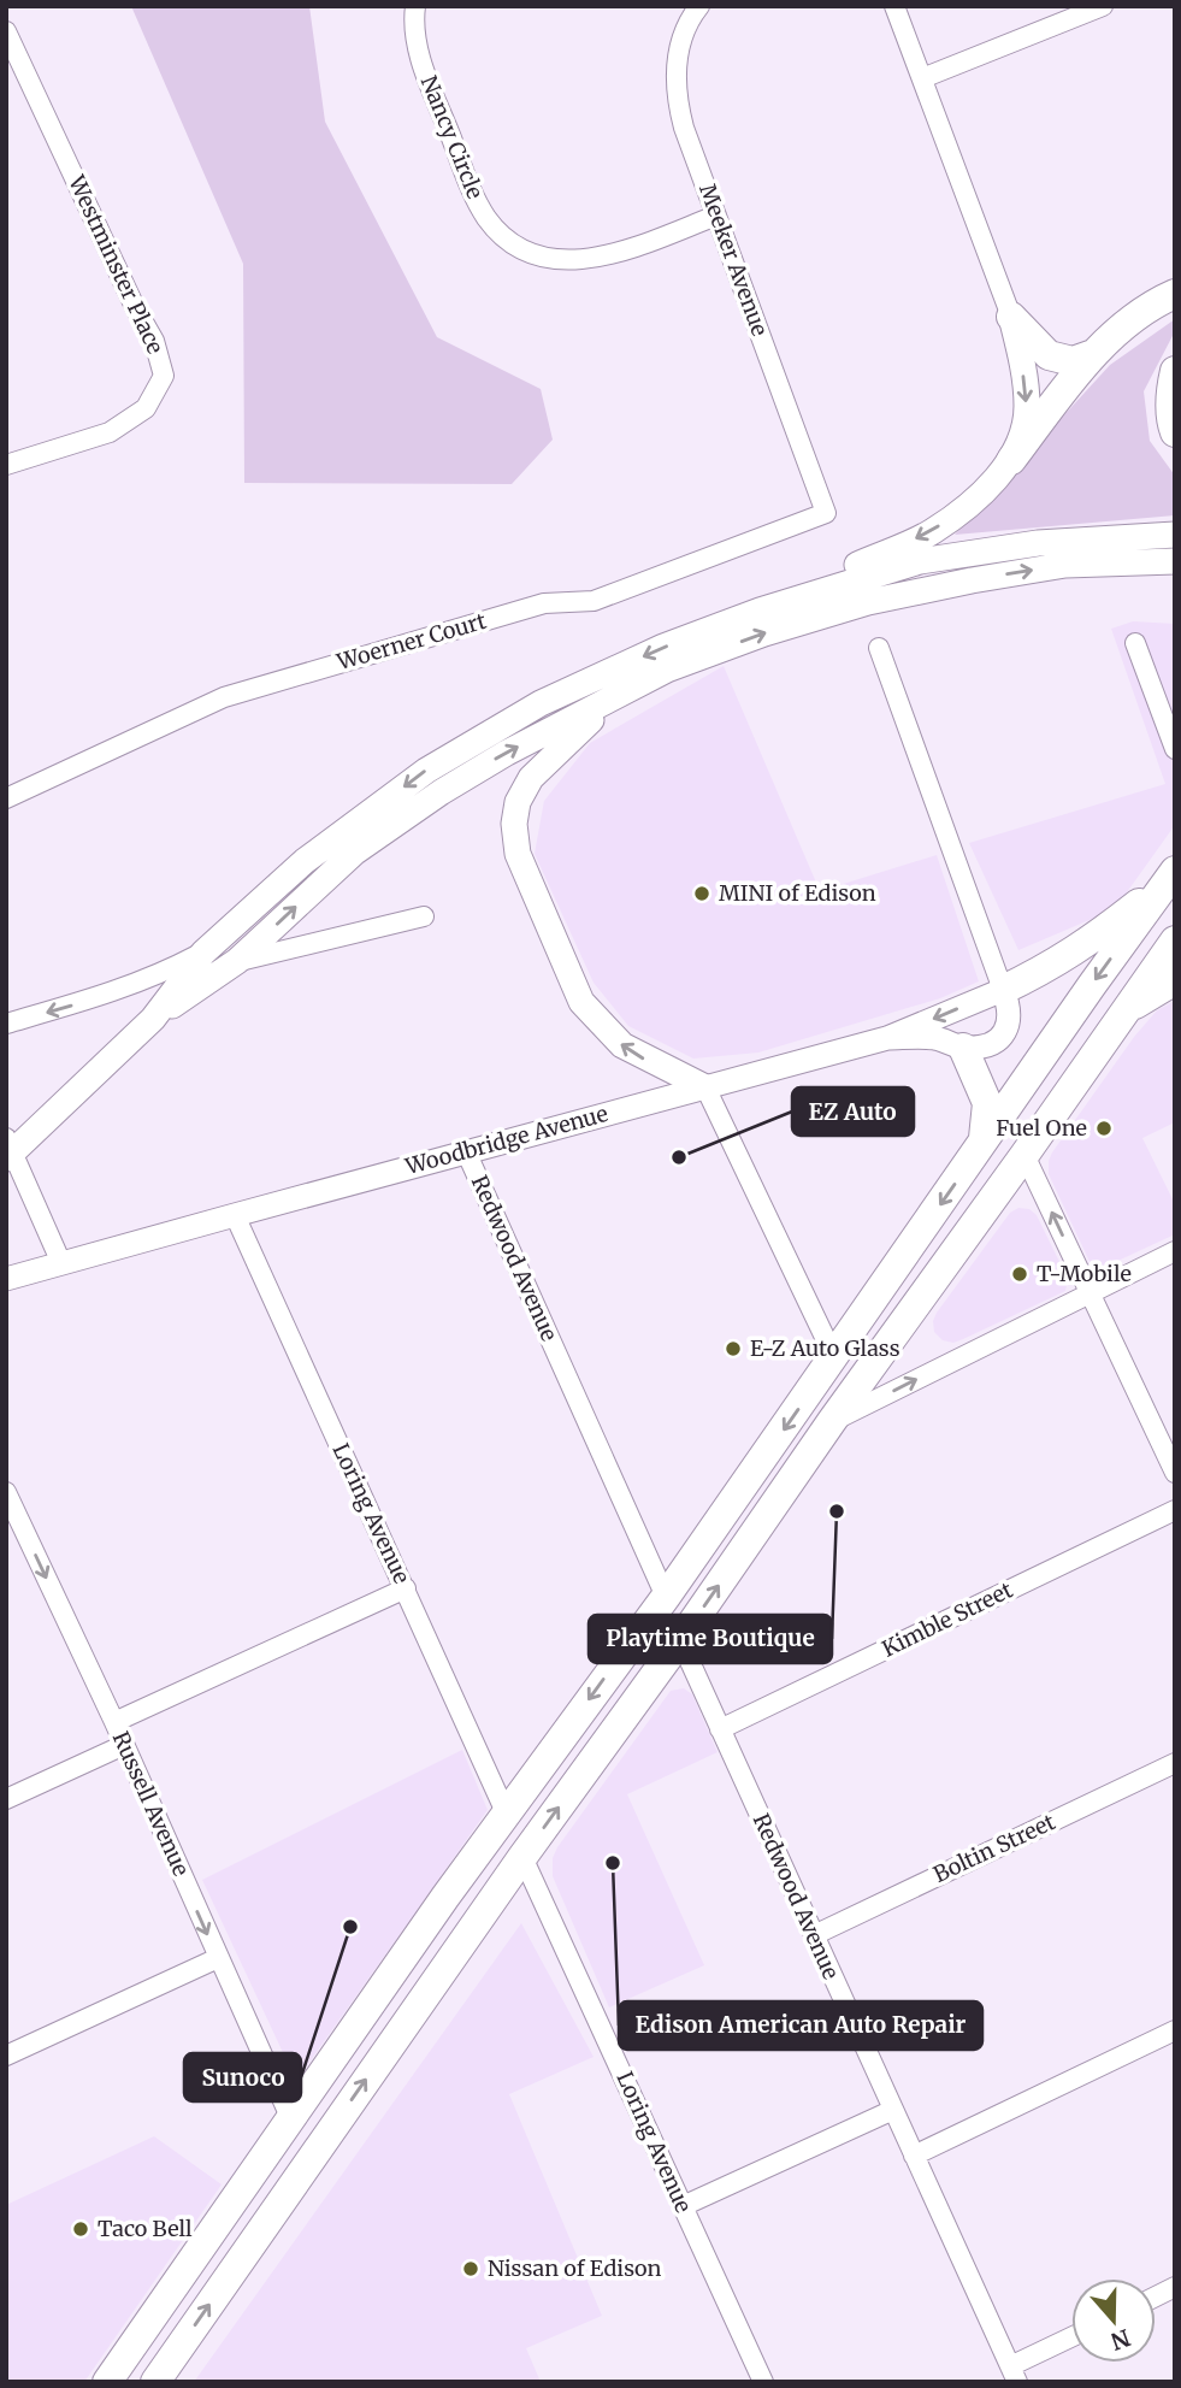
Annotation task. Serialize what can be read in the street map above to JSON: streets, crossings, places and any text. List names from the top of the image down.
{
  "streets": {
    "street": [
      "Nancy Circle",
      "Meeker Avenue",
      "Westminster Place",
      "Woerner Court",
      "Woodbridge Avenue",
      "Redwood Avenue",
      "Loring Avenue",
      "Kimble Street",
      "Russell Avenue",
      "Boltin Street"
    ]
  },
  "crossings": [
    ["Nancy Circle", "Meeker Avenue"],
    ["Meeker Avenue", "Woerner Court"],
    ["Woodbridge Avenue", "Redwood Avenue"],
    ["Woodbridge Avenue", "Loring Avenue"],
    ["Redwood Avenue", "Kimble Street"],
    ["Redwood Avenue", "Boltin Street"]
  ],
  "one_way": ["Russell Avenue"],
  "places": [
    "MINI of Edison",
    "Fuel One",
    "EZ Auto",
    "T-Mobile",
    "E-Z Auto Glass",
    "Playtime Boutique",
    "Edison American Auto Repair",
    "Sunoco",
    "Taco Bell",
    "Nissan of Edison"
  ],
  "north": "bottom"
}
